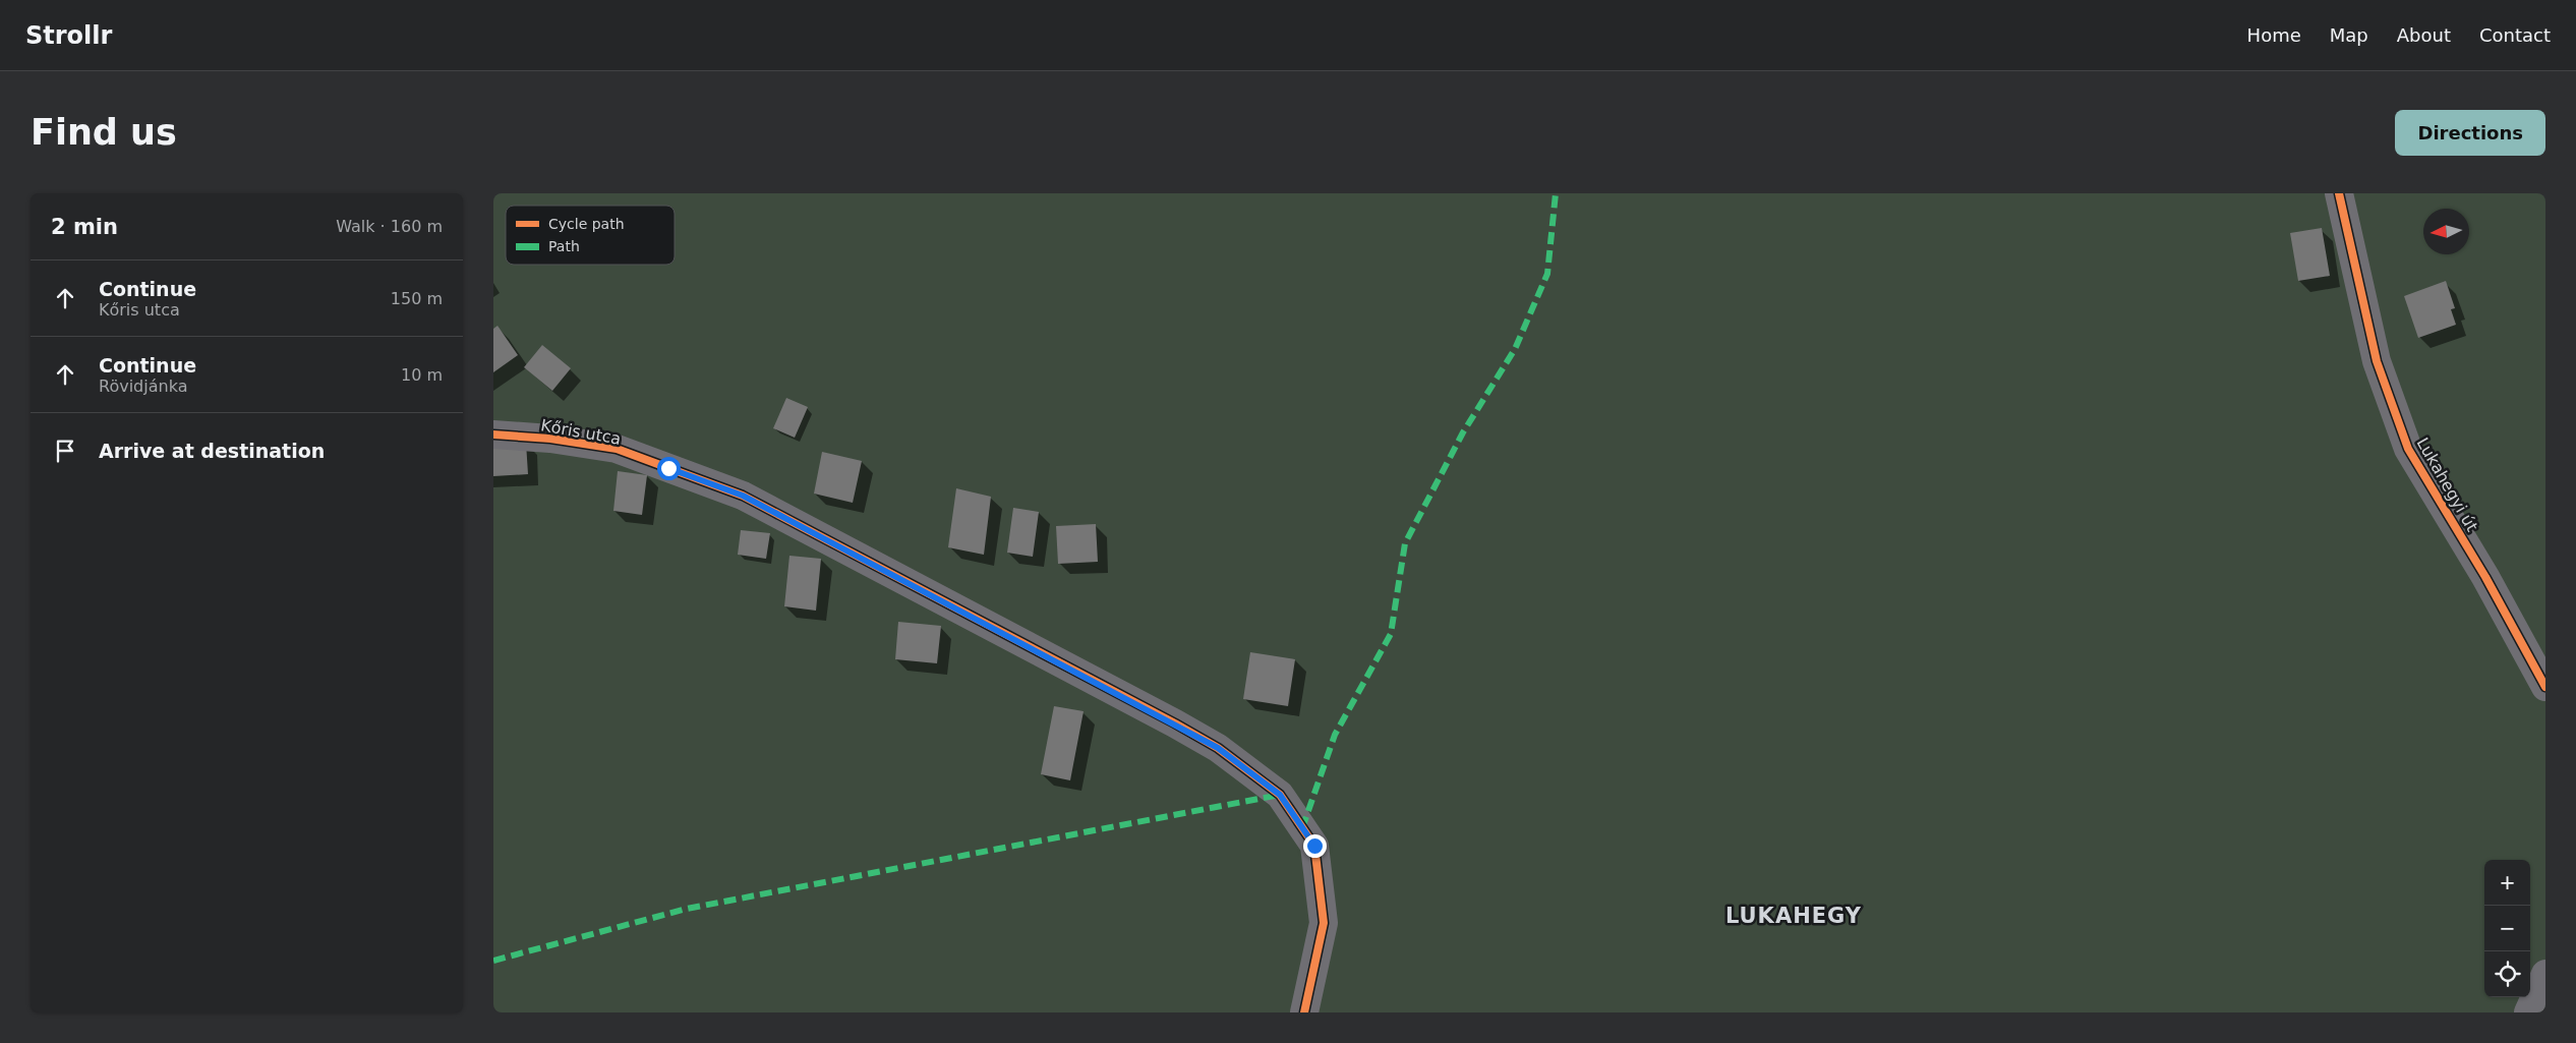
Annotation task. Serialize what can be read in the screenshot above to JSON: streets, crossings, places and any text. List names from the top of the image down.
{
  "streets": {
    "street": ["Kőris utca", "Lukahegyi út"]
  },
  "districts": ["LUKAHEGY"],
  "legend": ["Cycle path", "Path"],
  "north": "left",
  "page": {
    "header": "Strollr",
    "nav": [
      "Home",
      "Map",
      "About",
      "Contact"
    ],
    "buttons": "Directions",
    "title": "Find us",
    "heading": ["2 min", "Walk · 160 m"],
    "list": [
      ["Continue", "Kőris utca", "150 m"],
      ["Continue", "Rövidjánka", "10 m"],
      "Arrive at destination"
    ],
    "map_buttons": ["+", "−"]
  }
}
